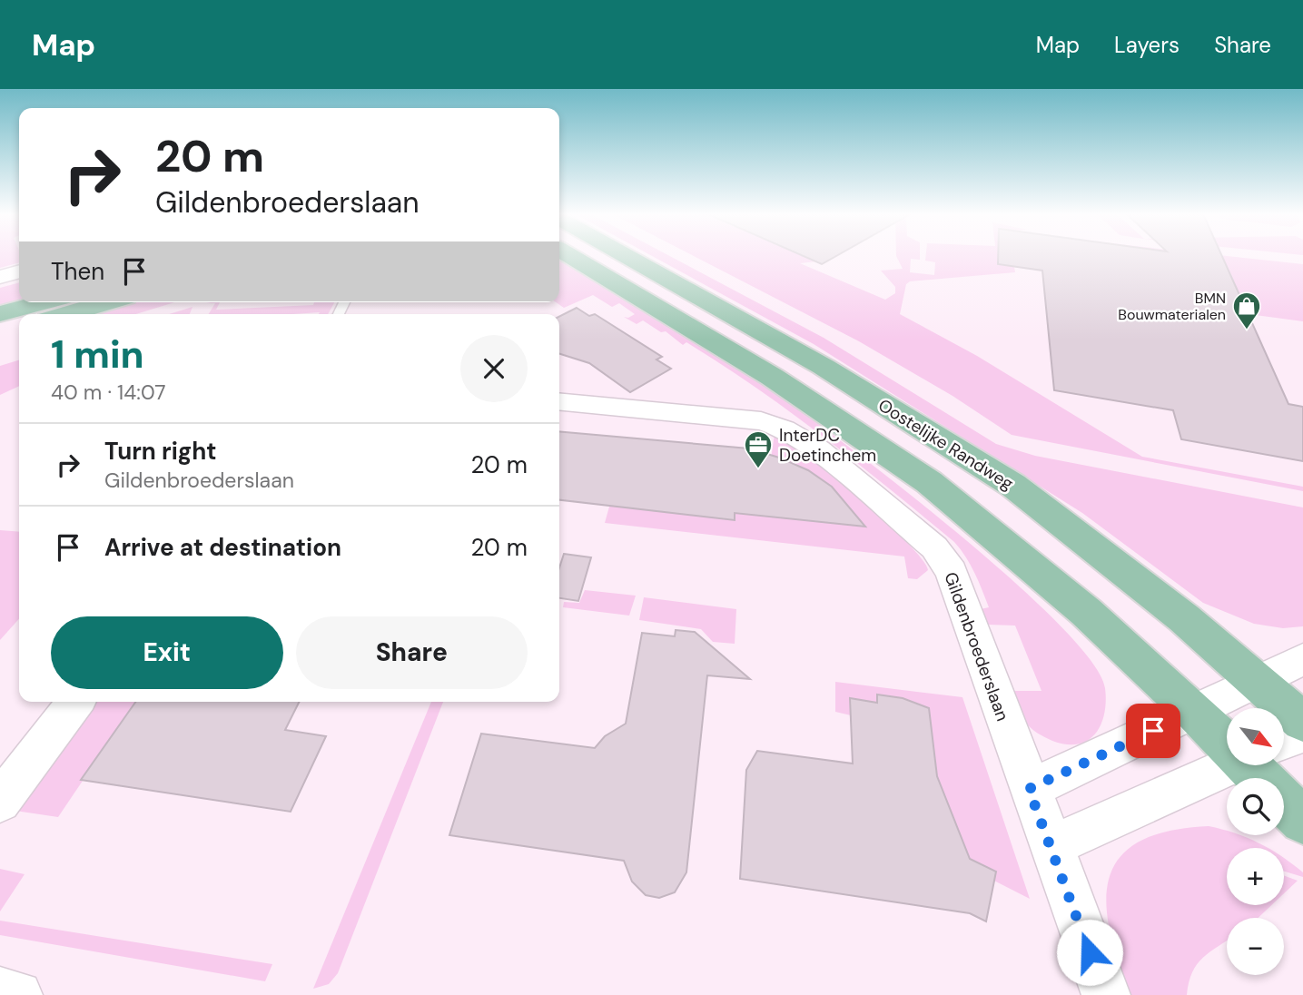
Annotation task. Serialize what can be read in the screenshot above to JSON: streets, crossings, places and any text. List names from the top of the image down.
{
  "streets": {
    "main road": ["Oostelijke Randweg"],
    "street": ["Gildenbroederslaan"]
  },
  "places": {
    "shop": ["BMN Bouwmaterialen"],
    "office": ["InterDC Doetinchem"]
  },
  "north": "bottom right",
  "page": {
    "header": "Map",
    "nav": ["Map", "Layers", "Share"],
    "turn": ["20 m", "Gildenbroederslaan"],
    "then": "Then",
    "heading": ["1 min", "40 m · 14:07"],
    "list": [
      {
        "name": "Turn right",
        "note": "Gildenbroederslaan",
        "value": "20 m"
      },
      {
        "name": "Arrive at destination",
        "value": "20 m"
      }
    ],
    "buttons": ["Exit", "Share"],
    "map_buttons": ["+", "−"]
  }
}
